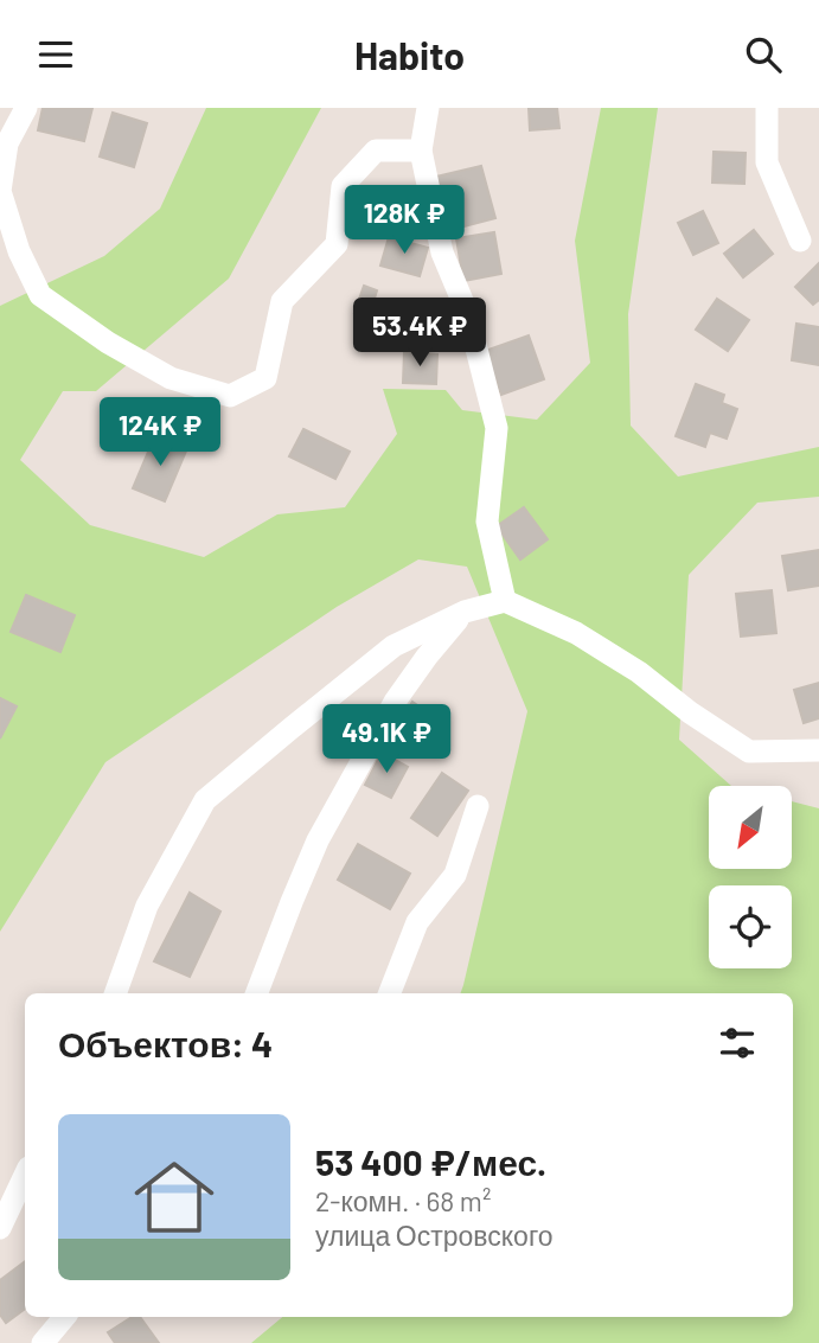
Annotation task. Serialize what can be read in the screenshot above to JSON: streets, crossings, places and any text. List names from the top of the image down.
{
  "north": "bottom left",
  "page": {
    "header": "Habito",
    "price": [
      "128K ₽",
      "53.4K ₽",
      "124K ₽",
      "49.1K ₽"
    ],
    "heading": "Объектов: 4",
    "list": [
      {
        "name": "53 400 ₽/мес.",
        "note": "2-комн. · 68 m² · улица Островского"
      }
    ]
  }
}
